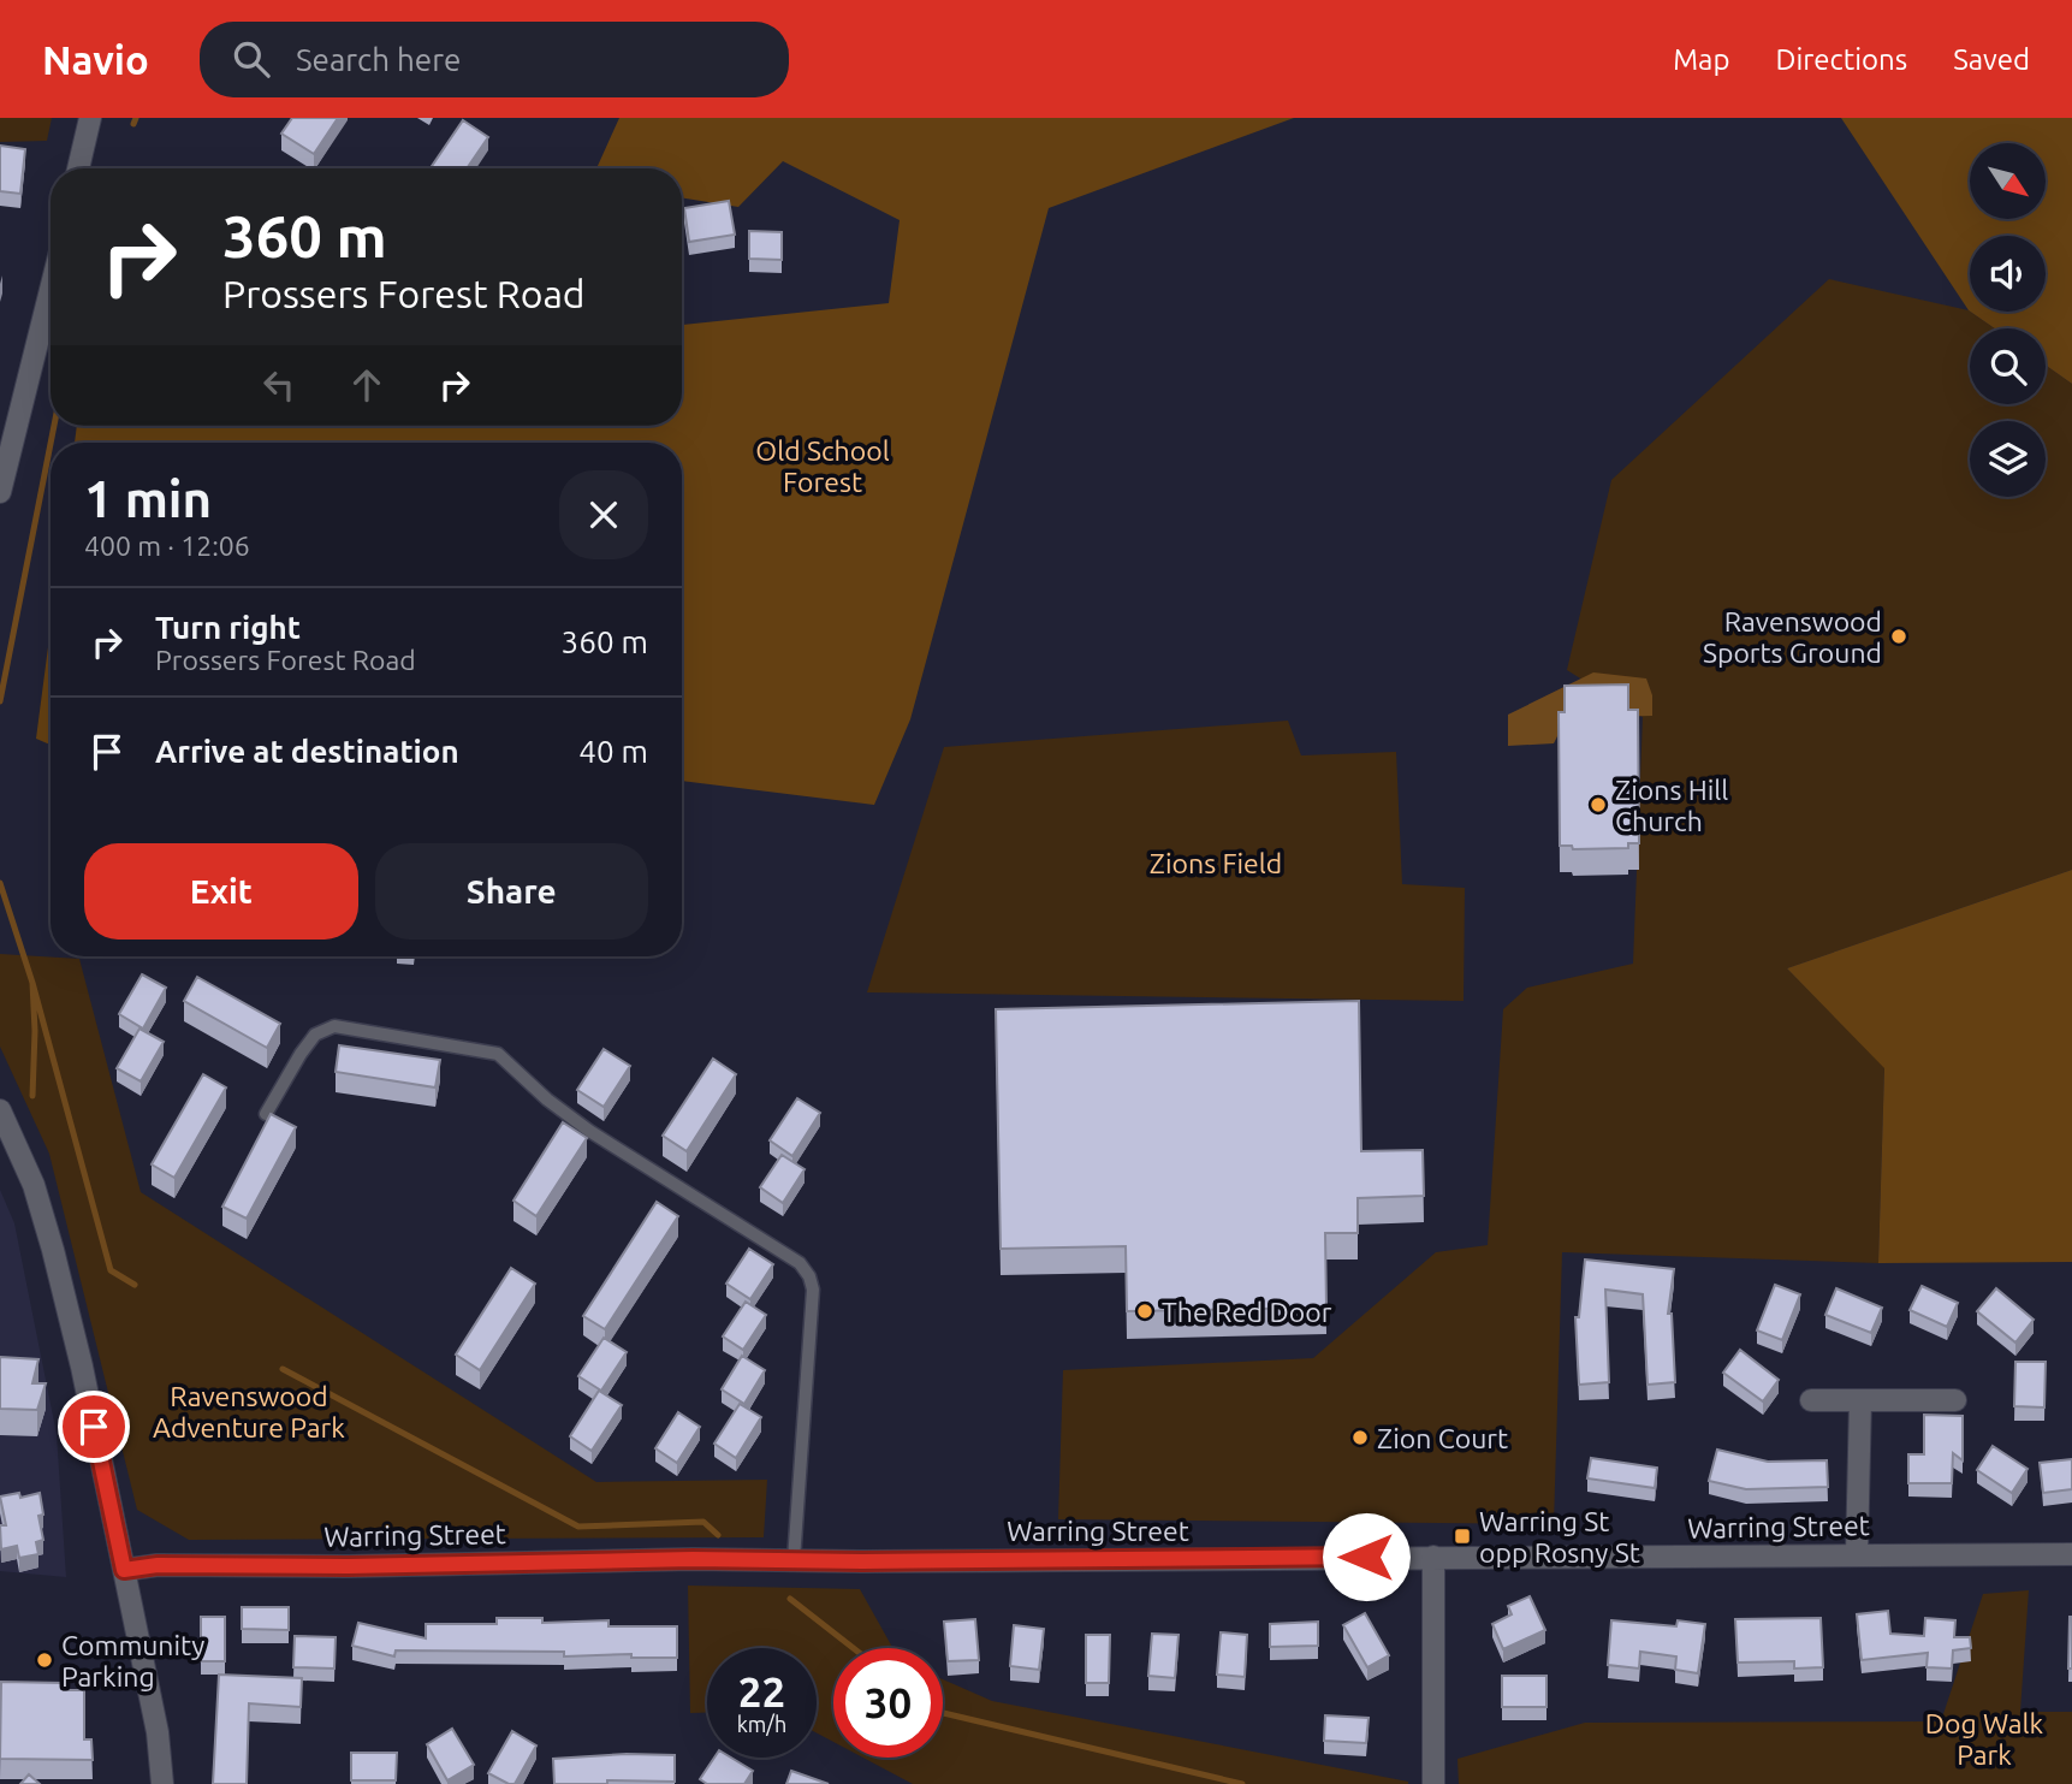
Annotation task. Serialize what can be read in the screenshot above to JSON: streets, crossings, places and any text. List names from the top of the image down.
{
  "streets": {
    "street": ["Warring Street"]
  },
  "parks": [
    "Old School Forest",
    "Zions Field",
    "Ravenswood Adventure Park",
    "Dog Walk Park"
  ],
  "places": {
    "other": [
      "Ravenswood Sports Ground",
      "Zions Hill Church",
      "The Red Door",
      "Zion Court",
      "Community Parking"
    ],
    "transit": ["Warring St opp Rosny St"]
  },
  "north": "bottom right",
  "page": {
    "header": "Navio",
    "search": "Search here",
    "nav": ["Map", "Directions", "Saved"],
    "turn": ["360 m", "Prossers Forest Road"],
    "heading": ["1 min", "400 m · 12:06"],
    "list": [
      {
        "name": "Turn right",
        "note": "Prossers Forest Road",
        "value": "360 m"
      },
      {
        "name": "Arrive at destination",
        "value": "40 m"
      }
    ],
    "buttons": ["Exit", "Share"],
    "speed": "22 km/h",
    "limit": "30"
  }
}
